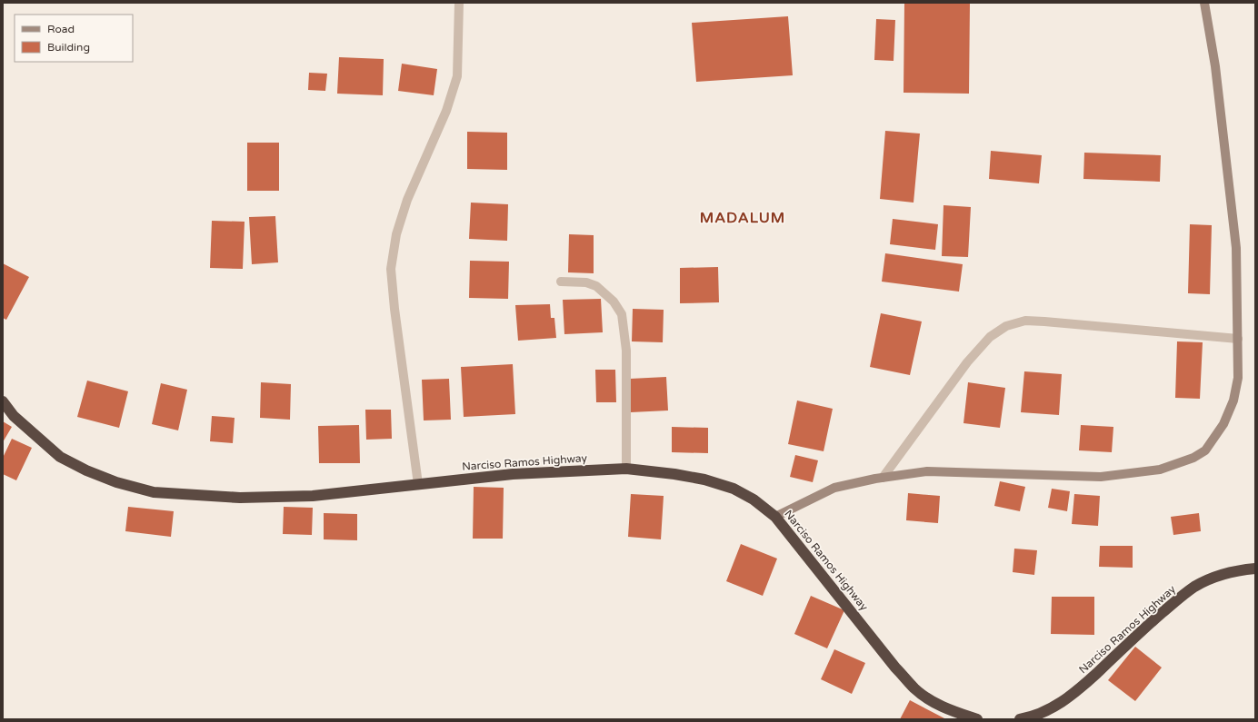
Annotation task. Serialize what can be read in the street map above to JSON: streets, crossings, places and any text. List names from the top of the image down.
{
  "streets": {
    "highway": ["Narciso Ramos Highway"]
  },
  "districts": ["MADALUM"],
  "legend": ["Road", "Building"]
}
